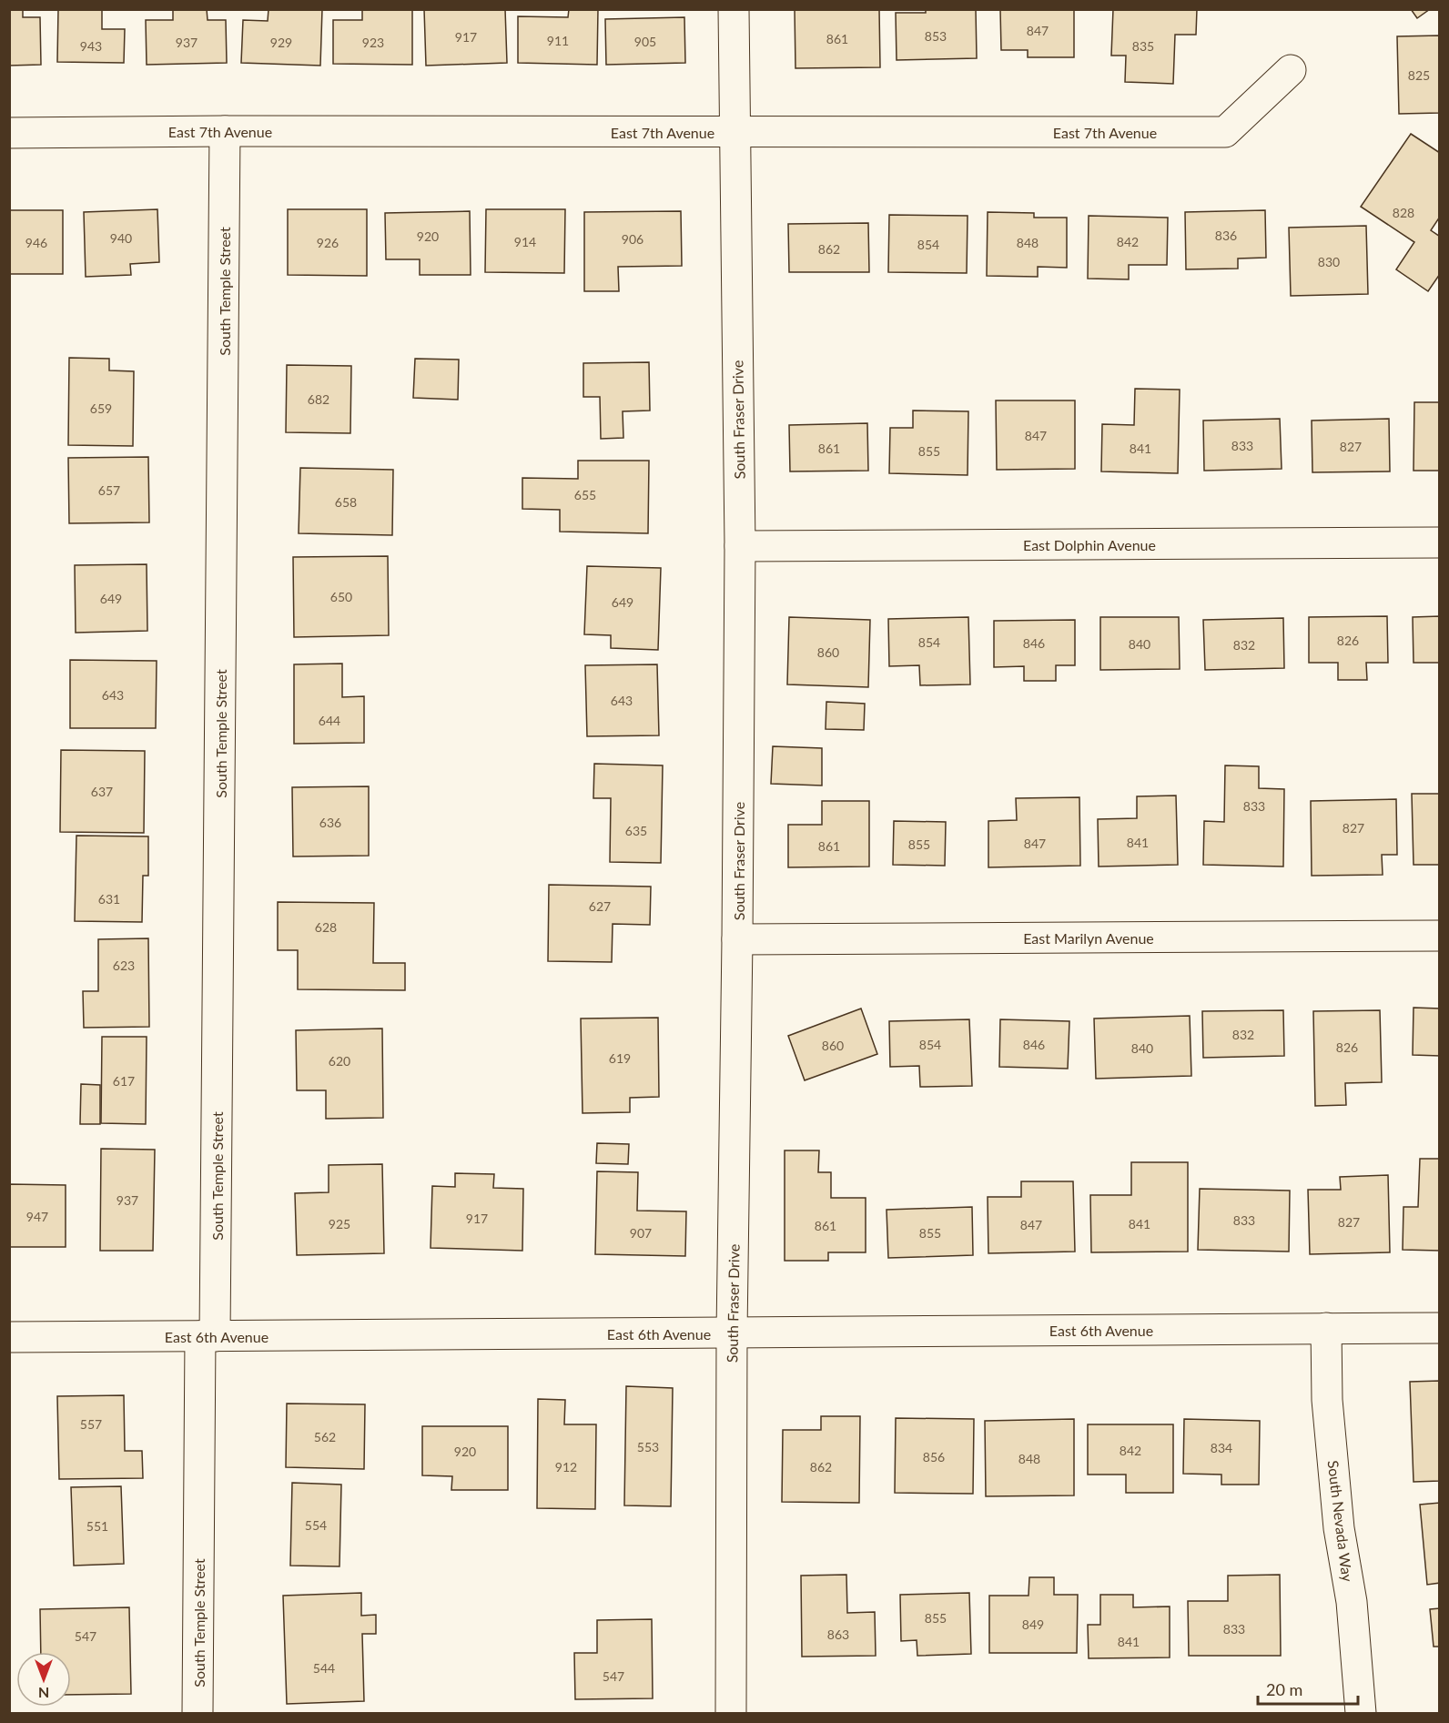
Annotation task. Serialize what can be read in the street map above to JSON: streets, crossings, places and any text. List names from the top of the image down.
{
  "streets": {
    "street": [
      "East 7th Avenue",
      "South Temple Street",
      "South Fraser Drive",
      "East Dolphin Avenue",
      "East Marilyn Avenue",
      "East 6th Avenue",
      "South Nevada Way"
    ]
  },
  "crossings": [
    ["East 7th Avenue", "South Temple Street"],
    ["East 7th Avenue", "South Fraser Drive"],
    ["South Temple Street", "East 6th Avenue"],
    ["South Fraser Drive", "East Dolphin Avenue"],
    ["South Fraser Drive", "East Marilyn Avenue"],
    ["South Fraser Drive", "East 6th Avenue"],
    ["East 6th Avenue", "South Nevada Way"]
  ],
  "house_numbers": [
    "847",
    "853",
    "917",
    "861",
    "911",
    "905",
    "937",
    "929",
    "923",
    "943",
    "835",
    "825",
    "828",
    "836",
    "920",
    "940",
    "906",
    "914",
    "842",
    "946",
    "926",
    "848",
    "854",
    "862",
    "830",
    "682",
    "659",
    "847",
    "833",
    "827",
    "861",
    "841",
    "855",
    "657",
    "655",
    "658",
    "650",
    "649",
    "649",
    "826",
    "854",
    "846",
    "840",
    "832",
    "860",
    "643",
    "643",
    "644",
    "637",
    "833",
    "636",
    "827",
    "635",
    "841",
    "847",
    "855",
    "861",
    "631",
    "627",
    "628",
    "623",
    "832",
    "854",
    "846",
    "860",
    "826",
    "840",
    "619",
    "620",
    "617",
    "937",
    "947",
    "917",
    "833",
    "827",
    "925",
    "841",
    "847",
    "861",
    "907",
    "855",
    "557",
    "562",
    "553",
    "834",
    "842",
    "920",
    "856",
    "848",
    "912",
    "862",
    "554",
    "551",
    "855",
    "849",
    "833",
    "863",
    "547",
    "841",
    "544",
    "547"
  ],
  "scale_bar": "20 m",
  "north": "bottom"
}
